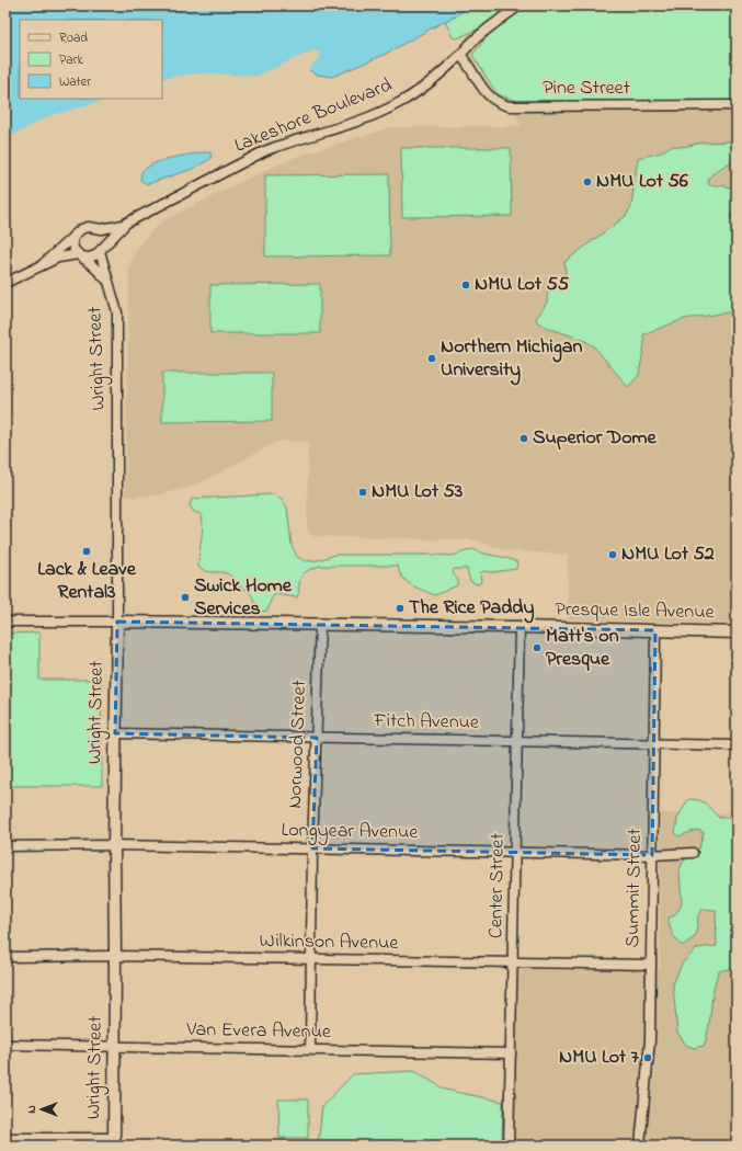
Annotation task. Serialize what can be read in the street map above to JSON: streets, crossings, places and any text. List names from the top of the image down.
{
  "streets": {
    "main road": ["Wright Street", "Presque Isle Avenue"],
    "street": [
      "Pine Street",
      "Lakeshore Boulevard",
      "Fitch Avenue",
      "Norwood Street",
      "Longyear Avenue",
      "Center Street",
      "Summit Street",
      "Wilkinson Avenue",
      "Van Evera Avenue"
    ]
  },
  "crossings": [
    ["Pine Street", "Lakeshore Boulevard"],
    ["Lakeshore Boulevard", "Wright Street"],
    ["Wright Street", "Presque Isle Avenue"],
    ["Wright Street", "Fitch Avenue"],
    ["Wright Street", "Longyear Avenue"],
    ["Wright Street", "Wilkinson Avenue"],
    ["Wright Street", "Van Evera Avenue"],
    ["Presque Isle Avenue", "Norwood Street"],
    ["Presque Isle Avenue", "Center Street"],
    ["Presque Isle Avenue", "Summit Street"],
    ["Fitch Avenue", "Norwood Street"],
    ["Fitch Avenue", "Center Street"],
    ["Fitch Avenue", "Summit Street"],
    ["Norwood Street", "Longyear Avenue"],
    ["Norwood Street", "Wilkinson Avenue"],
    ["Norwood Street", "Van Evera Avenue"],
    ["Longyear Avenue", "Center Street"],
    ["Longyear Avenue", "Summit Street"],
    ["Center Street", "Wilkinson Avenue"],
    ["Center Street", "Van Evera Avenue"],
    ["Summit Street", "Wilkinson Avenue"]
  ],
  "places": [
    "NMU Lot 56",
    "NMU Lot 55",
    "Northern Michigan University",
    "Superior Dome",
    "NMU Lot 53",
    "Lack & Leave Rental3",
    "NMU Lot 52",
    "Swick Home Services",
    "The Rice Paddy",
    "Matt's on Presque",
    "NMU Lot 7"
  ],
  "legend": ["Road", "Park", "Water"],
  "north": "left"
}
